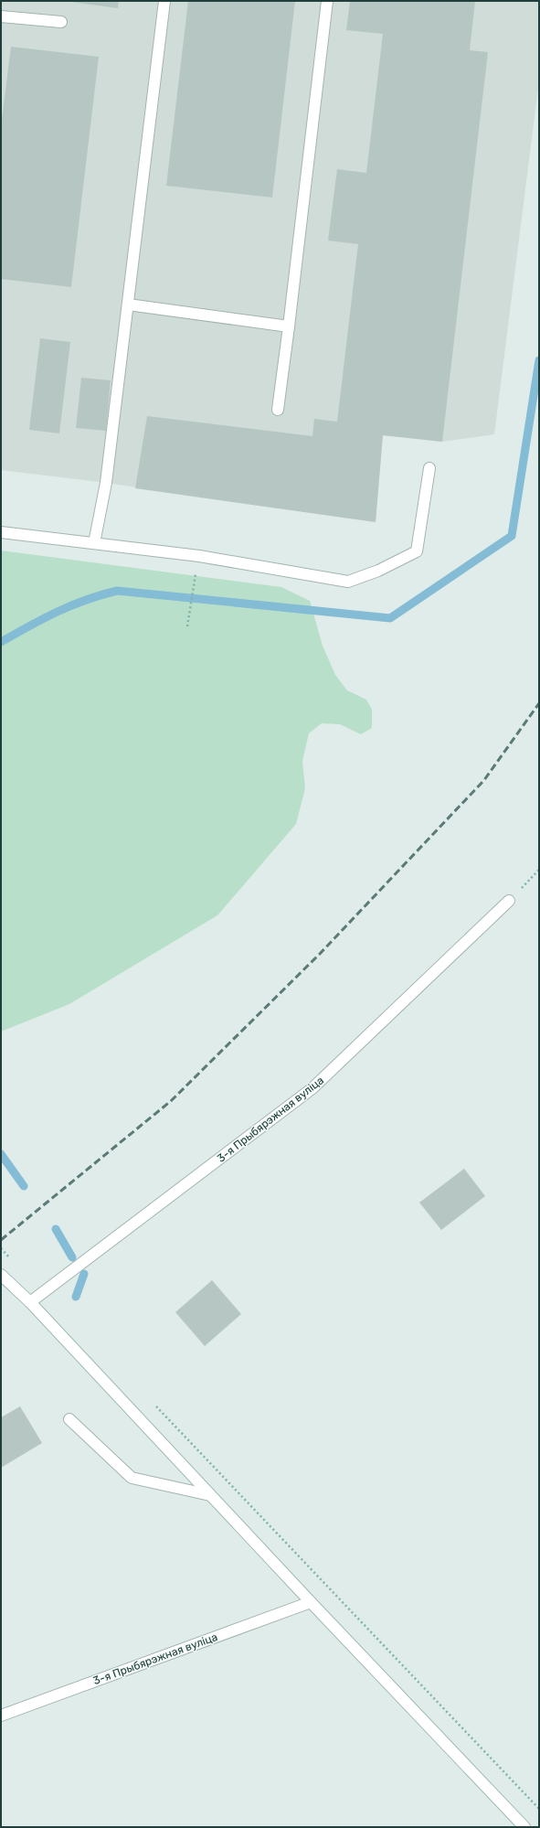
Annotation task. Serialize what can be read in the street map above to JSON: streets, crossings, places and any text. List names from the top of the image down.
{
  "streets": {
    "street": ["3-я Прыбярэжная вуліца"]
  }
}
